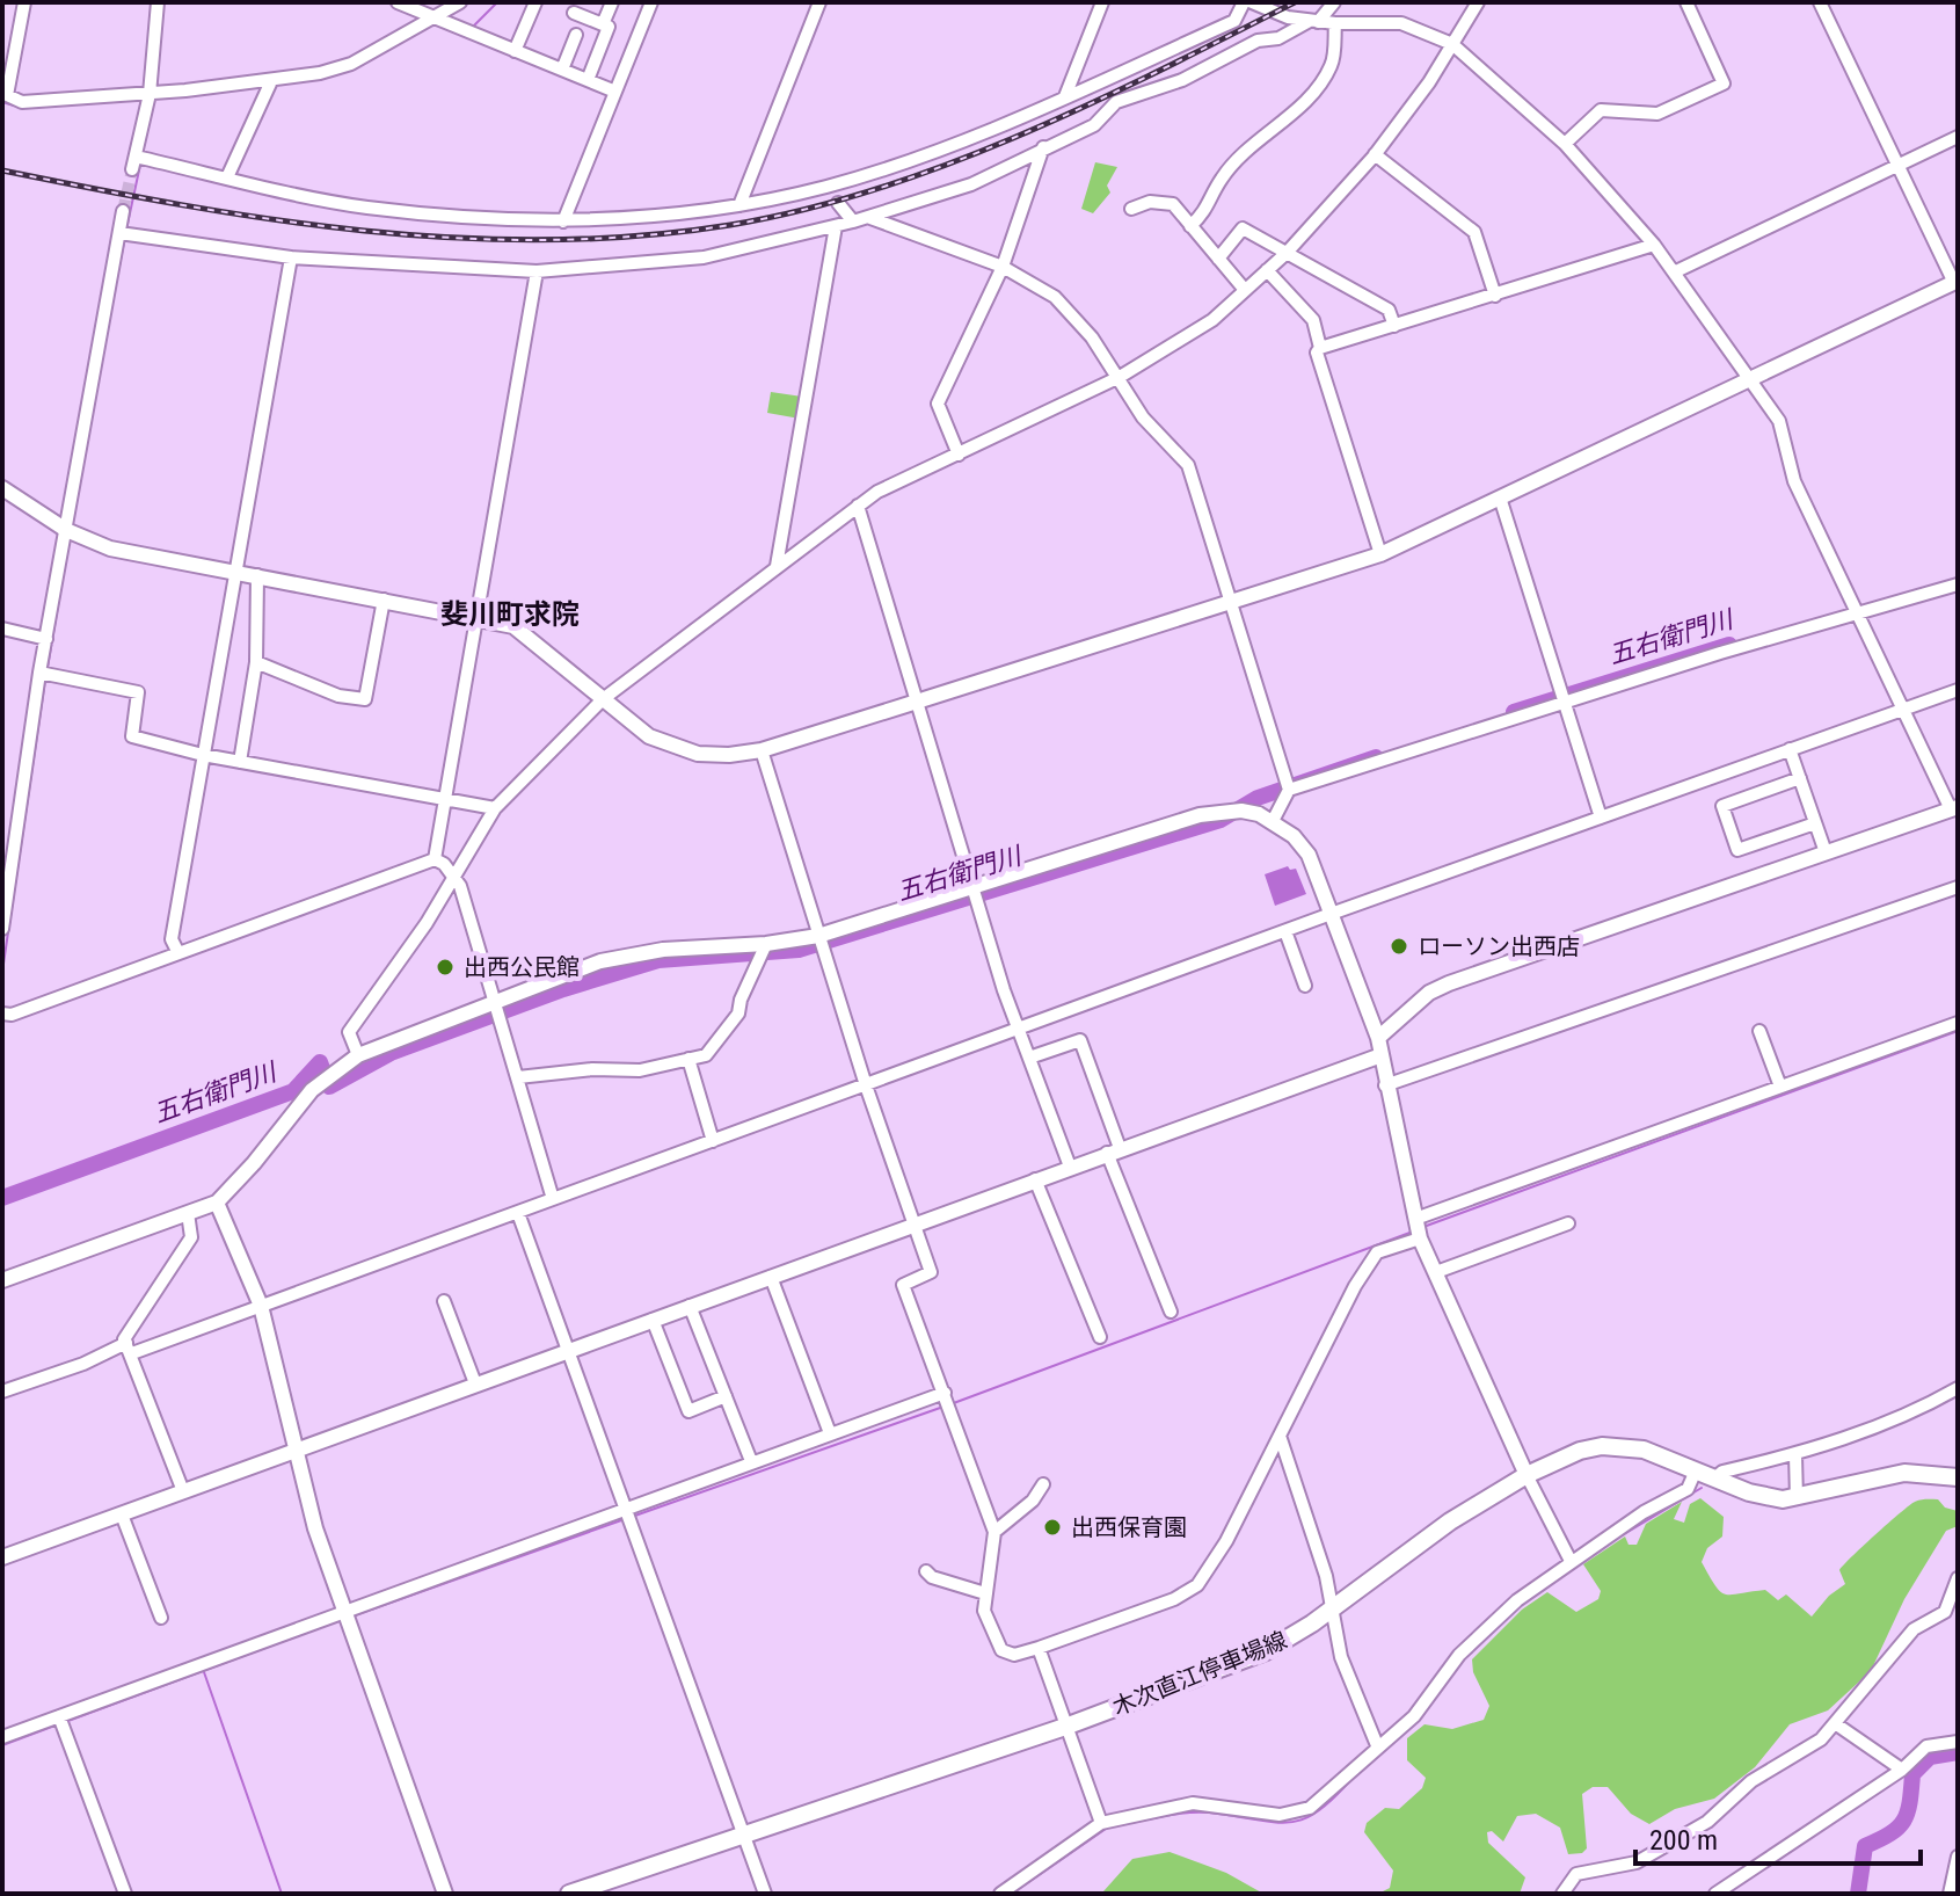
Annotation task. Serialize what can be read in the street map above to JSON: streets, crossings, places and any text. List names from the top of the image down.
{
  "streets": {
    "main road": ["木次直江停車場線"]
  },
  "districts": ["斐川町求院"],
  "water": ["五右衛門川"],
  "places": ["ローソン出西店", "出西公民館", "出西保育園"],
  "scale_bar": "200 m"
}
